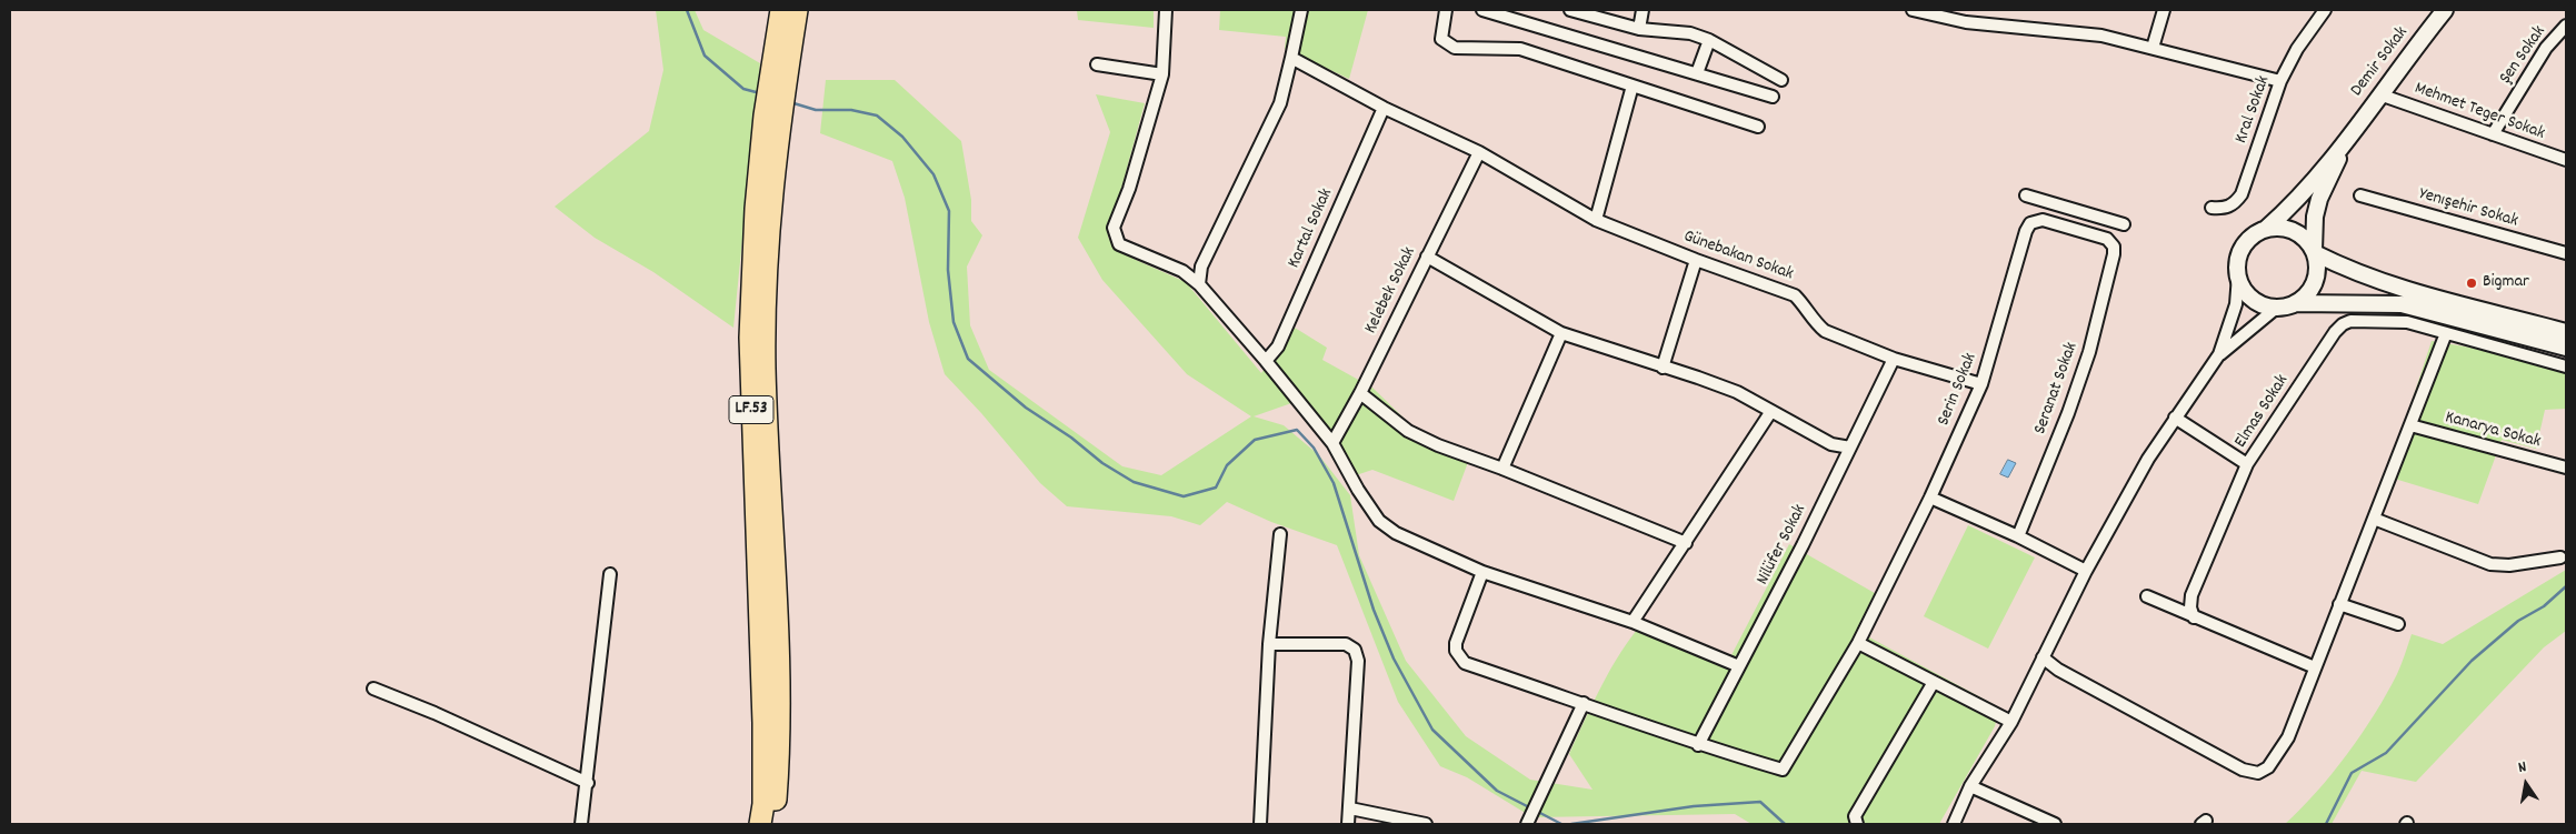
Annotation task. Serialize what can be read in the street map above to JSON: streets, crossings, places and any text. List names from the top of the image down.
{
  "streets": {
    "highway": ["LF.53"],
    "street": [
      "Şen Sokak",
      "Demir Sokak",
      "Kral Sokak",
      "Mehmet Teger Sokak",
      "Yenışehir Sokak",
      "Kartal Sokak",
      "Günebakan Sokak",
      "Kelebek Sokak",
      "Seranat Sokak",
      "Serin Sokak",
      "Elmas Sokak",
      "Kanarya Sokak",
      "Nilüfer Sokak"
    ]
  },
  "crossings": [
    ["Şen Sokak", "Mehmet Teger Sokak"],
    ["Demir Sokak", "Mehmet Teger Sokak"],
    ["Kartal Sokak", "Günebakan Sokak"],
    ["Günebakan Sokak", "Kelebek Sokak"],
    ["Günebakan Sokak", "Serin Sokak"],
    ["Günebakan Sokak", "Nilüfer Sokak"],
    ["Seranat Sokak", "Serin Sokak"],
    ["Serin Sokak", "Nilüfer Sokak"]
  ],
  "places": ["Bigmar"],
  "north": "top"
}
